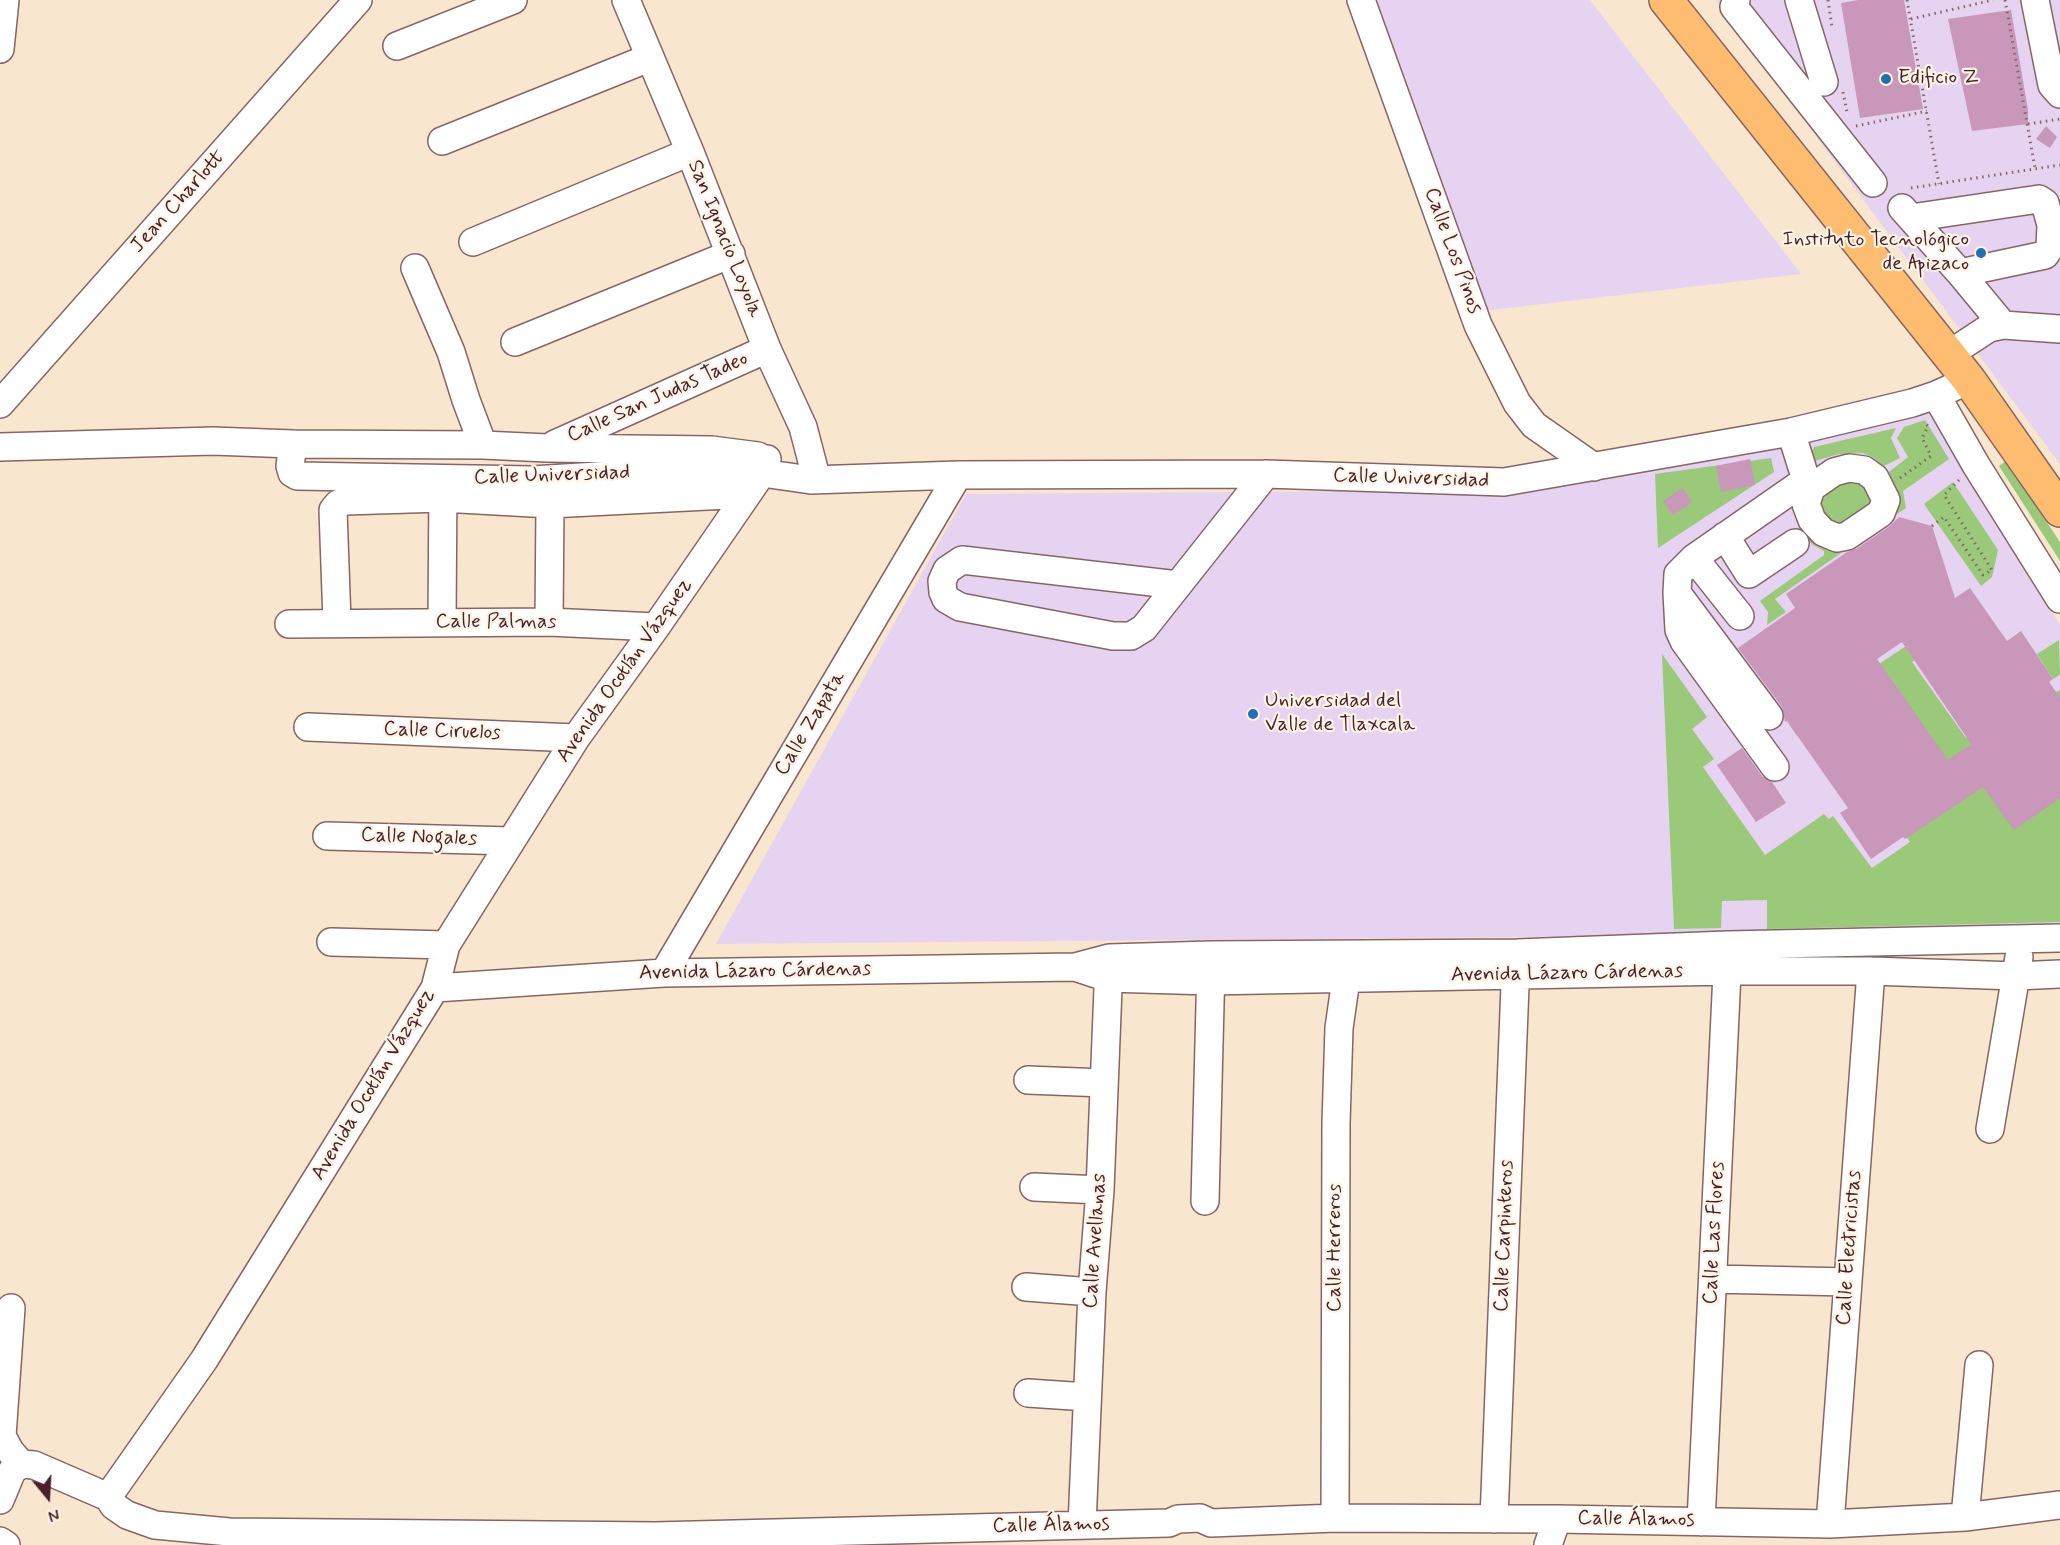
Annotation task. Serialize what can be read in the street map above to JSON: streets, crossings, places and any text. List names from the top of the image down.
{
  "streets": {
    "street": [
      "Jean Charlott",
      "San Ignacio Loyola",
      "Calle Los Pinos",
      "Calle San Judas Tadeo",
      "Calle Universidad",
      "Calle Palmas",
      "Avenida Ocotlán Vázquez",
      "Calle Zapata",
      "Calle Ciruelos",
      "Calle Nogales",
      "Avenida Lázaro Cárdenas",
      "Calle Las Flores",
      "Calle Carpinteros",
      "Calle Avellanas",
      "Calle Herreros",
      "Calle Electricistas",
      "Calle Álamos"
    ]
  },
  "crossings": [
    ["San Ignacio Loyola", "Calle San Judas Tadeo"],
    ["San Ignacio Loyola", "Calle Universidad"],
    ["Calle Los Pinos", "Calle Universidad"],
    ["Calle San Judas Tadeo", "Calle Universidad"],
    ["Calle Universidad", "Avenida Ocotlán Vázquez"],
    ["Calle Universidad", "Calle Zapata"],
    ["Calle Palmas", "Avenida Ocotlán Vázquez"],
    ["Avenida Ocotlán Vázquez", "Calle Ciruelos"],
    ["Avenida Ocotlán Vázquez", "Calle Nogales"],
    ["Avenida Ocotlán Vázquez", "Avenida Lázaro Cárdenas"],
    ["Avenida Ocotlán Vázquez", "Calle Álamos"],
    ["Calle Zapata", "Avenida Lázaro Cárdenas"],
    ["Avenida Lázaro Cárdenas", "Calle Las Flores"],
    ["Avenida Lázaro Cárdenas", "Calle Carpinteros"],
    ["Avenida Lázaro Cárdenas", "Calle Avellanas"],
    ["Avenida Lázaro Cárdenas", "Calle Herreros"],
    ["Avenida Lázaro Cárdenas", "Calle Electricistas"],
    ["Calle Las Flores", "Calle Álamos"],
    ["Calle Carpinteros", "Calle Álamos"],
    ["Calle Avellanas", "Calle Álamos"],
    ["Calle Herreros", "Calle Álamos"],
    ["Calle Electricistas", "Calle Álamos"]
  ],
  "places": ["Edificio Z", "Instituto Tecnológico de Apizaco", "Universidad del Valle de Tlaxcala"],
  "north": "bottom"
}
